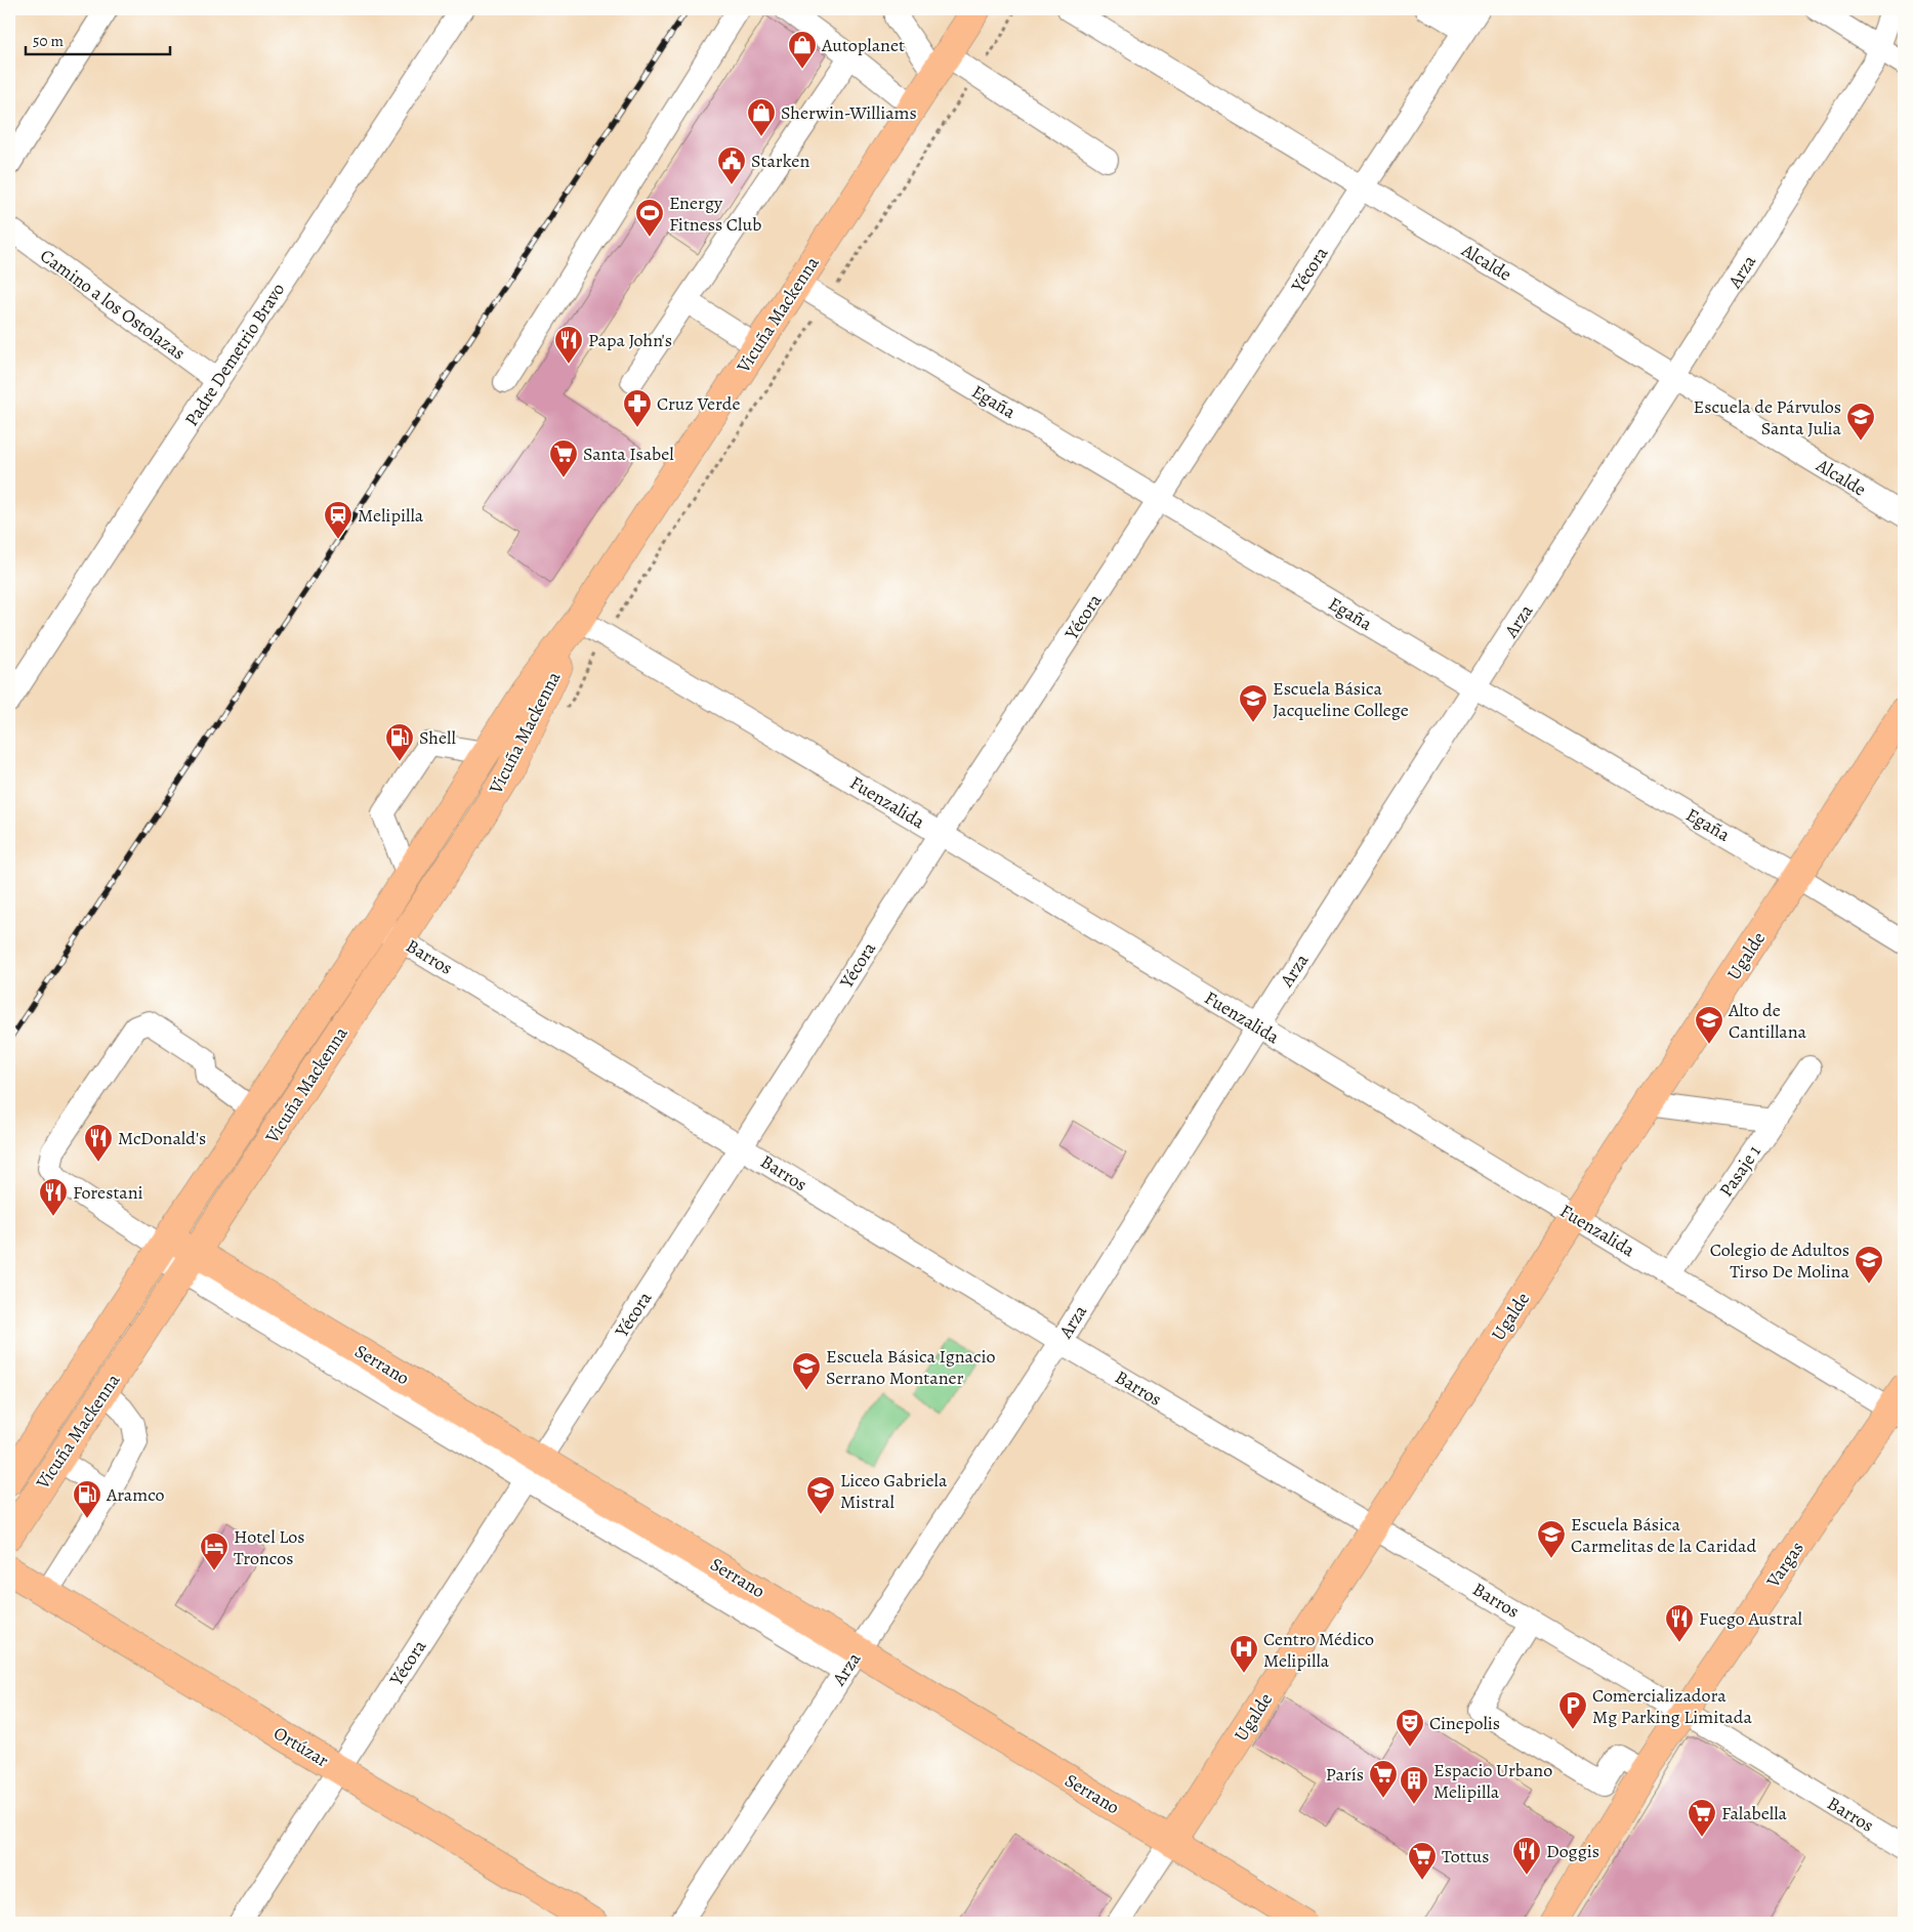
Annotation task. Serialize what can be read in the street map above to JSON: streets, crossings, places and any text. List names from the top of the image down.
{
  "streets": {
    "main road": [
      "Vicuña Mackenna",
      "Ugalde",
      "Serrano",
      "Vargas",
      "Ortúzar"
    ],
    "street": [
      "Alcalde",
      "Yécora",
      "Arza",
      "Camino a los Ostolazas",
      "Padre Demetrio Bravo",
      "Egaña",
      "Fuenzalida",
      "Barros",
      "Pasaje 1"
    ]
  },
  "crossings": [
    ["Alcalde", "Yécora"],
    ["Alcalde", "Arza"],
    ["Yécora", "Egaña"],
    ["Yécora", "Fuenzalida"],
    ["Yécora", "Barros"],
    ["Yécora", "Serrano"],
    ["Yécora", "Ortúzar"],
    ["Arza", "Egaña"],
    ["Arza", "Fuenzalida"],
    ["Arza", "Barros"],
    ["Arza", "Serrano"],
    ["Camino a los Ostolazas", "Padre Demetrio Bravo"],
    ["Vicuña Mackenna", "Egaña"],
    ["Vicuña Mackenna", "Fuenzalida"],
    ["Vicuña Mackenna", "Barros"],
    ["Vicuña Mackenna", "Serrano"],
    ["Egaña", "Ugalde"],
    ["Fuenzalida", "Ugalde"],
    ["Fuenzalida", "Pasaje 1"],
    ["Fuenzalida", "Vargas"],
    ["Ugalde", "Barros"],
    ["Ugalde", "Serrano"],
    ["Barros", "Vargas"]
  ],
  "places": {
    "shop": ["Autoplanet", "Sherwin-Williams"],
    "public building": ["Starken"],
    "sports": ["Energy Fitness Club"],
    "restaurant": [
      "Papa John's",
      "McDonald's",
      "Forestani",
      "Fuego Austral",
      "Doggis"
    ],
    "pharmacy": ["Cruz Verde"],
    "school or university": [
      "Escuela de Párvulos Santa Julia",
      "Escuela Básica Jacqueline College",
      "Alto de Cantillana",
      "Colegio de Adultos Tirso De Molina",
      "Escuela Básica Ignacio Serrano Montaner",
      "Liceo Gabriela Mistral",
      "Escuela Básica Carmelitas de la Caridad"
    ],
    "supermarket": [
      "Santa Isabel",
      "París",
      "Falabella",
      "Tottus"
    ],
    "station": ["Melipilla"],
    "fuel station": ["Shell", "Aramco"],
    "hotel": ["Hotel Los Troncos"],
    "hospital": ["Centro Médico Melipilla"],
    "parking": ["Comercializadora Mg Parking Limitada"],
    "theatre": ["Cinepolis"],
    "building": ["Espacio Urbano Melipilla"]
  },
  "scale_bar": "50 m"
}
